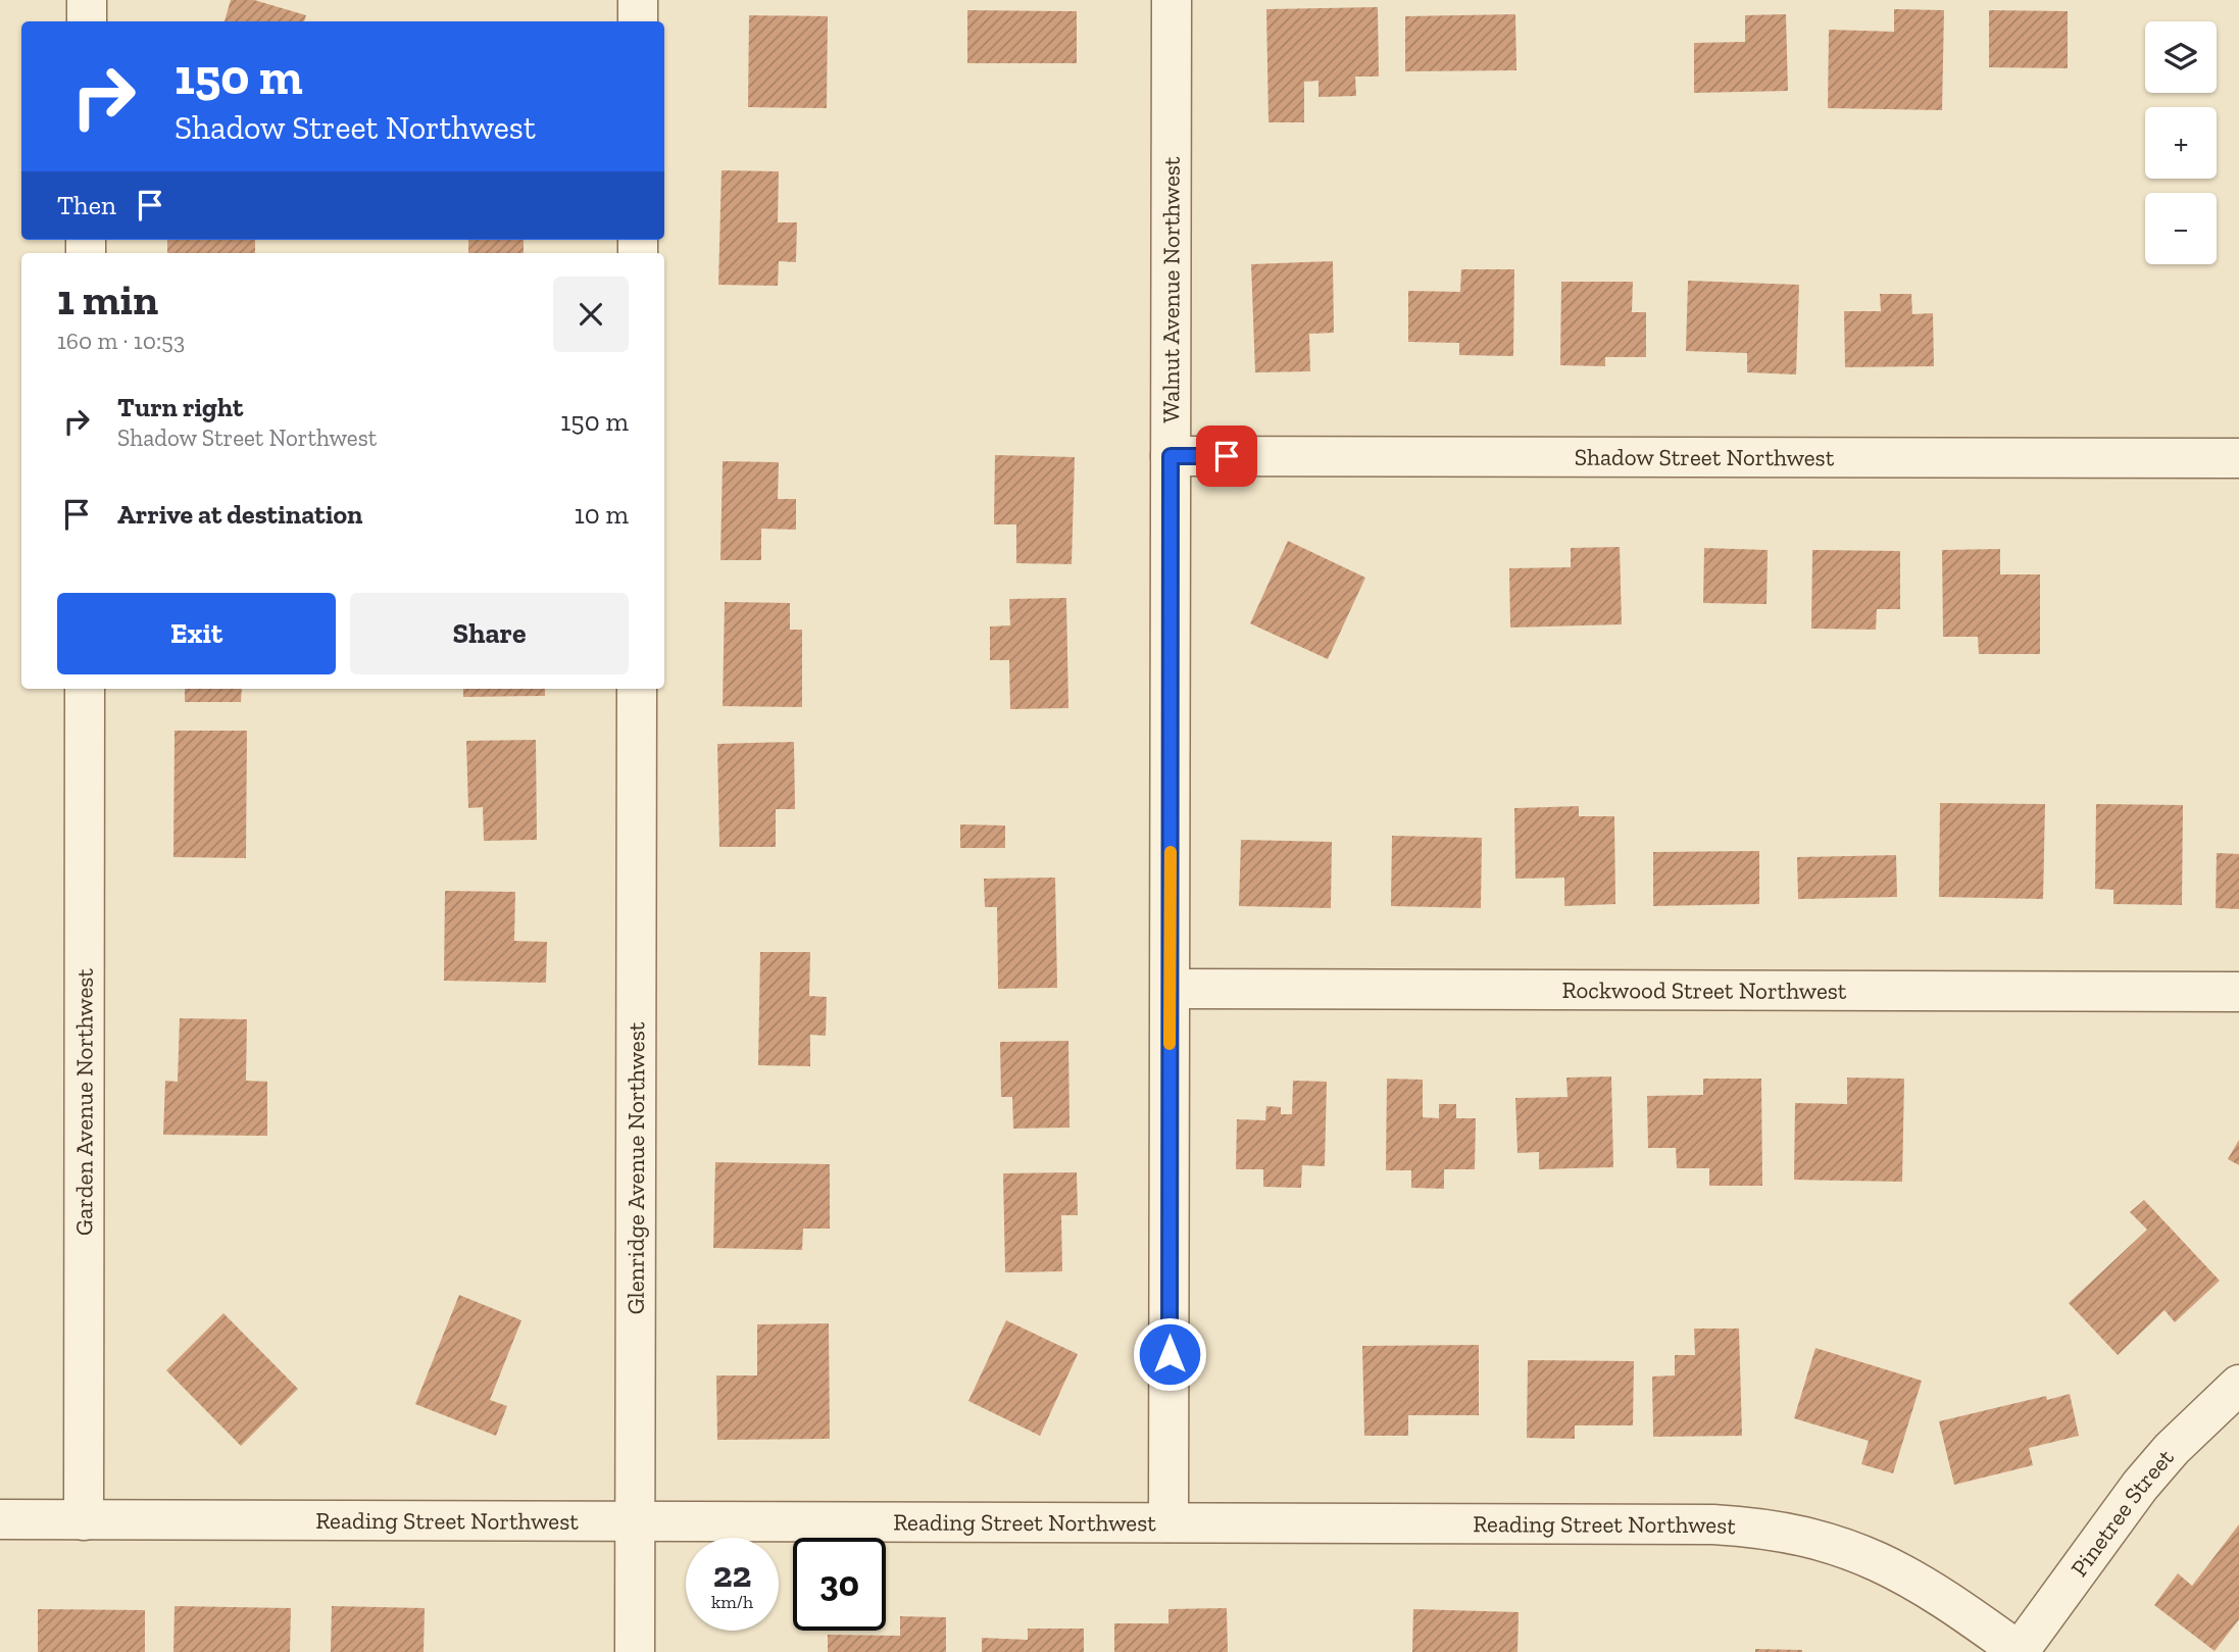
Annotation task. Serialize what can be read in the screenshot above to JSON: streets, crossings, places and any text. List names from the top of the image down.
{
  "streets": {
    "street": [
      "Walnut Avenue Northwest",
      "Shadow Street Northwest",
      "Rockwood Street Northwest",
      "Garden Avenue Northwest",
      "Glenridge Avenue Northwest",
      "Pinetree Street",
      "Reading Street Northwest"
    ]
  },
  "crossings": [
    ["Walnut Avenue Northwest", "Shadow Street Northwest"],
    ["Walnut Avenue Northwest", "Rockwood Street Northwest"],
    ["Walnut Avenue Northwest", "Reading Street Northwest"],
    ["Garden Avenue Northwest", "Reading Street Northwest"],
    ["Glenridge Avenue Northwest", "Reading Street Northwest"],
    ["Pinetree Street", "Reading Street Northwest"]
  ],
  "page": {
    "map_buttons": ["+", "−"],
    "turn": ["150 m", "Shadow Street Northwest"],
    "then": "Then",
    "heading": ["1 min", "160 m · 10:53"],
    "list": [
      {
        "name": "Turn right",
        "note": "Shadow Street Northwest",
        "value": "150 m"
      },
      {
        "name": "Arrive at destination",
        "value": "10 m"
      }
    ],
    "buttons": ["Exit", "Share"],
    "speed": "22 km/h",
    "limit": "30"
  }
}
